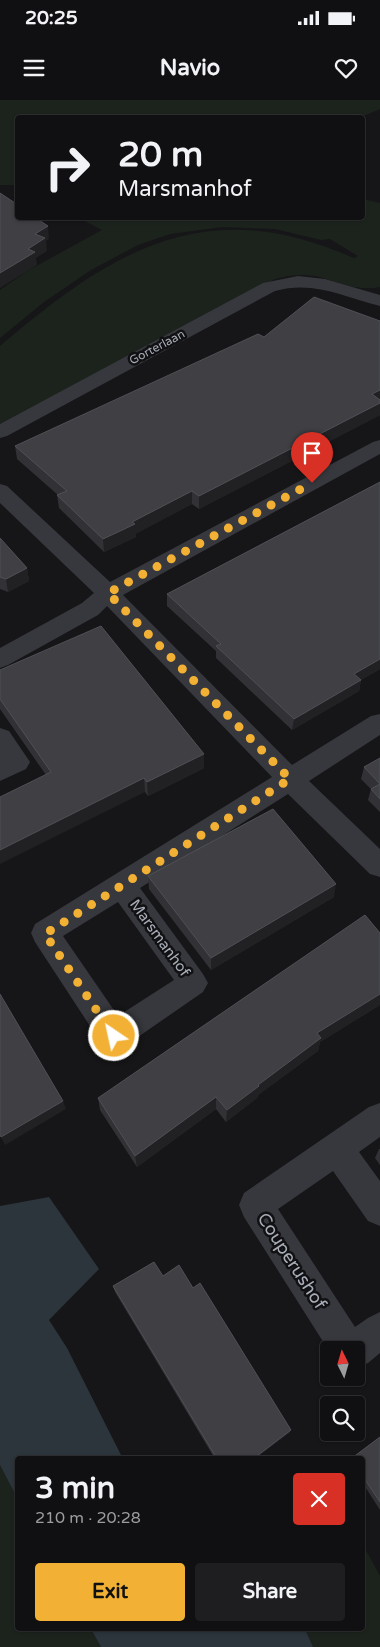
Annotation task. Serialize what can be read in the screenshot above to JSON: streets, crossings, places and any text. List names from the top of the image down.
{
  "streets": {
    "street": ["Gorterlaan", "Marsmanhof", "Couperushof"]
  },
  "north": "top",
  "page": {
    "status": "20:25",
    "header": "Navio",
    "turn": ["20 m", "Marsmanhof"],
    "heading": ["3 min", "210 m · 20:28"],
    "buttons": ["Exit", "Share"]
  }
}
